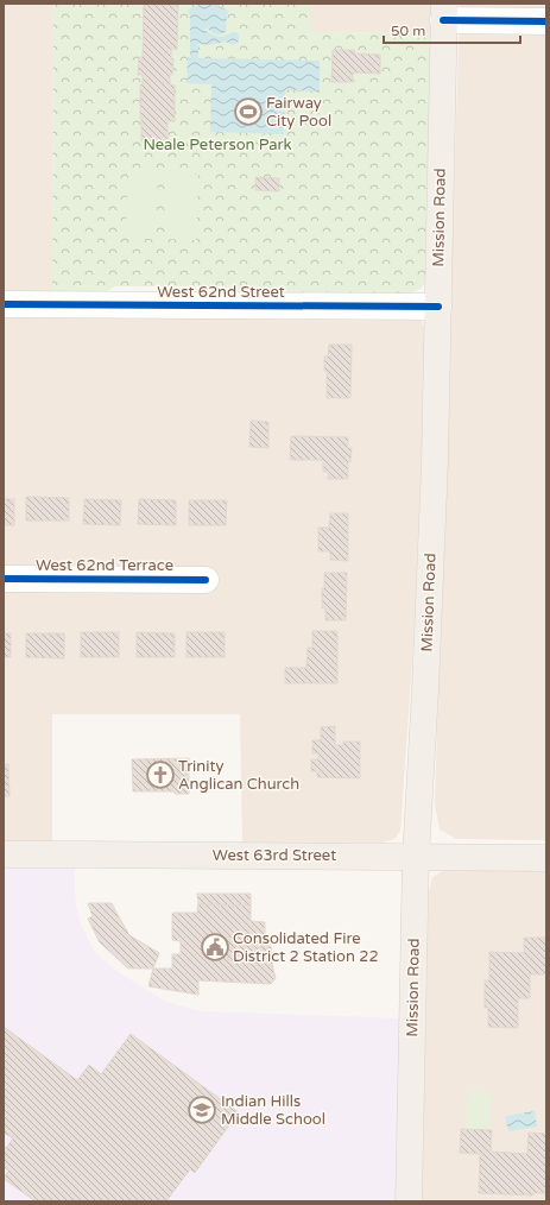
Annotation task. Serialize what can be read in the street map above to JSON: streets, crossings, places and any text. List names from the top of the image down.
{
  "streets": {
    "main road": ["Mission Road", "West 63rd Street"],
    "street": ["West 62nd Street", "West 62nd Terrace"]
  },
  "crossings": [
    ["Mission Road", "West 62nd Street"],
    ["Mission Road", "West 63rd Street"]
  ],
  "parks": ["Neale Peterson Park"],
  "places": {
    "sports": ["Fairway City Pool"],
    "church": ["Trinity Anglican Church"],
    "public building": ["Consolidated Fire District 2 Station 22"],
    "school or university": ["Indian Hills Middle School"]
  },
  "scale_bar": "50 m"
}
